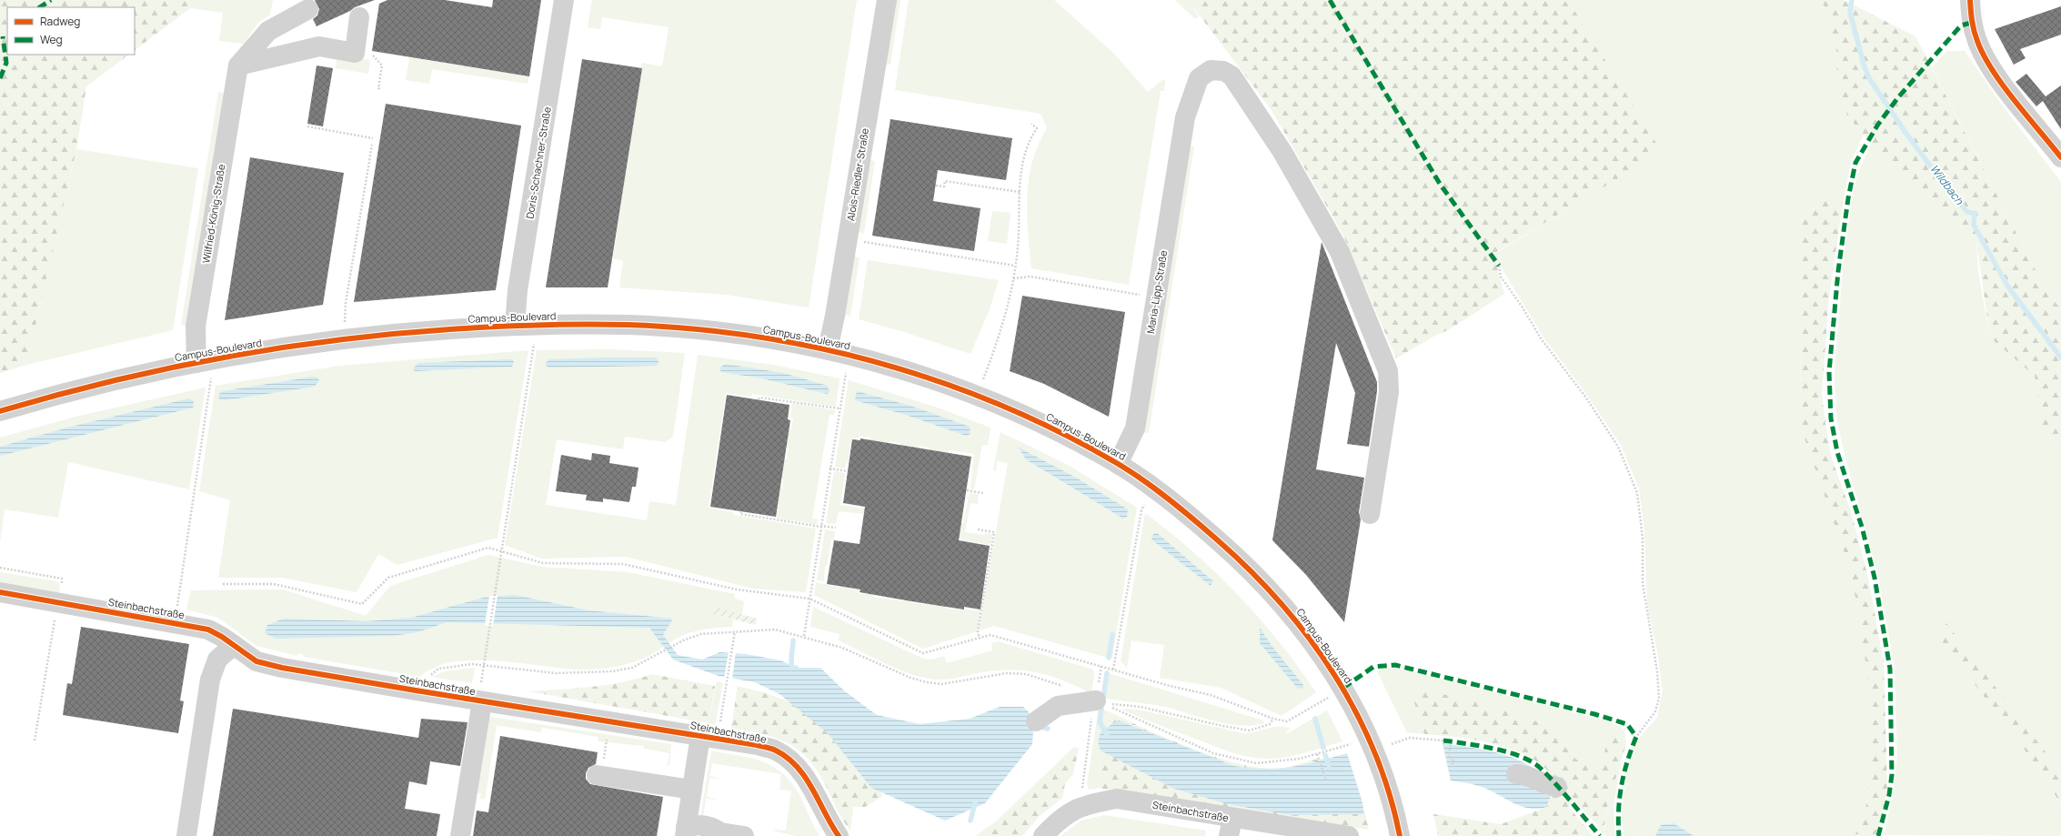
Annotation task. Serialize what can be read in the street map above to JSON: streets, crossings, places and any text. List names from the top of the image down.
{
  "streets": {
    "street": [
      "Doris-Schachner-Straße",
      "Alois-Riedler-Straße",
      "Wilfried-König-Straße",
      "Maria-Lipp-Straße",
      "Campus-Boulevard",
      "Steinbachstraße"
    ]
  },
  "crossings": [
    ["Doris-Schachner-Straße", "Campus-Boulevard"],
    ["Alois-Riedler-Straße", "Campus-Boulevard"],
    ["Wilfried-König-Straße", "Campus-Boulevard"],
    ["Maria-Lipp-Straße", "Campus-Boulevard"]
  ],
  "water": ["Wildbach"],
  "legend": ["Radweg", "Weg"]
}
